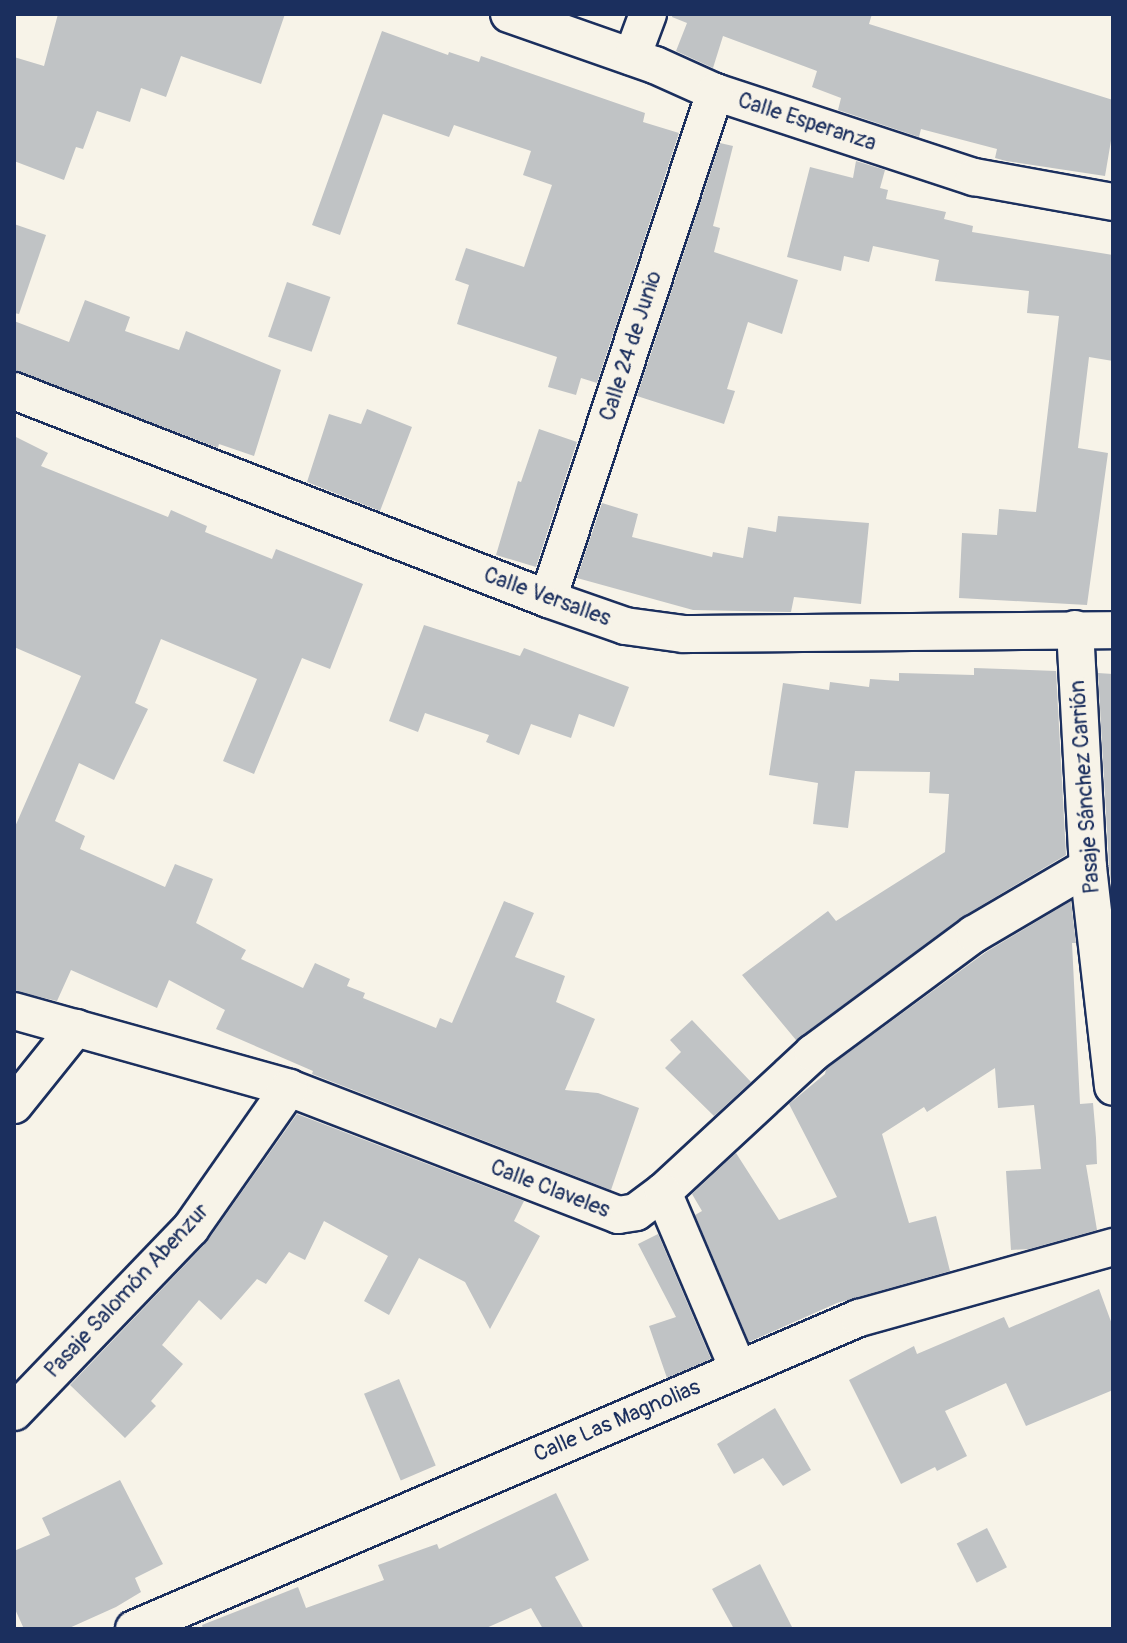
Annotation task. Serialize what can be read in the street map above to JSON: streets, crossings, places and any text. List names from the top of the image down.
{
  "streets": {
    "street": [
      "Calle Esperanza",
      "Calle 24 de Junio",
      "Calle Versalles",
      "Pasaje Sánchez Carrión",
      "Calle Claveles",
      "Pasaje Salomón Abenzur",
      "Calle Las Magnolias"
    ]
  },
  "crossings": [
    ["Calle Esperanza", "Calle 24 de Junio"],
    ["Calle 24 de Junio", "Calle Versalles"],
    ["Calle Versalles", "Pasaje Sánchez Carrión"],
    ["Pasaje Sánchez Carrión", "Calle Claveles"],
    ["Calle Claveles", "Pasaje Salomón Abenzur"]
  ]
}
